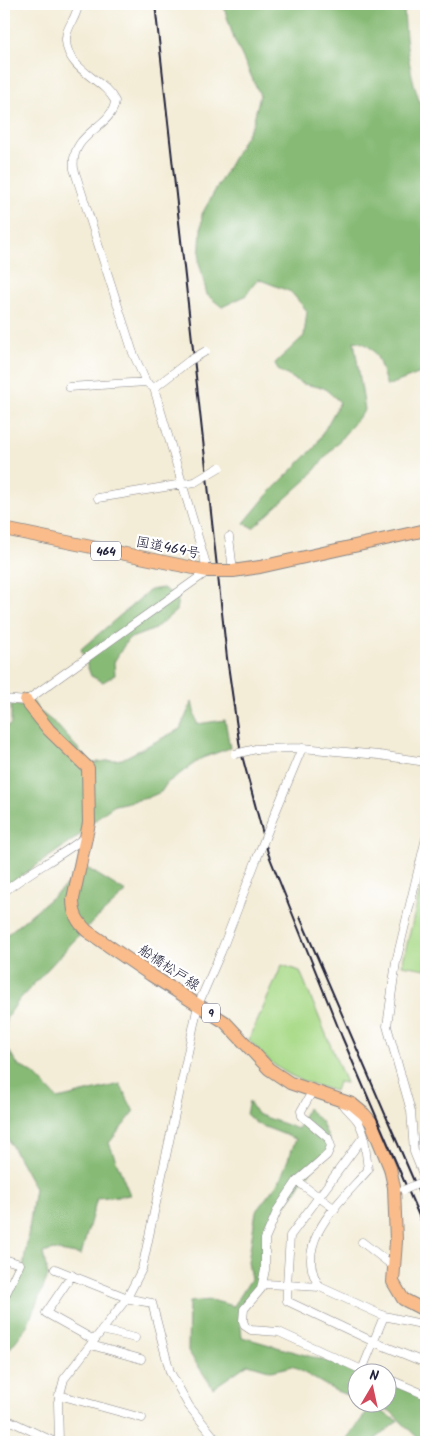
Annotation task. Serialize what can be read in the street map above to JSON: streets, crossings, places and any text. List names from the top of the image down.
{
  "streets": {
    "main road": [
      "国道464号",
      "464",
      "船橋松戸線",
      "9"
    ]
  },
  "crossings": [
    ["国道464号", "464"]
  ],
  "north": "top"
}
